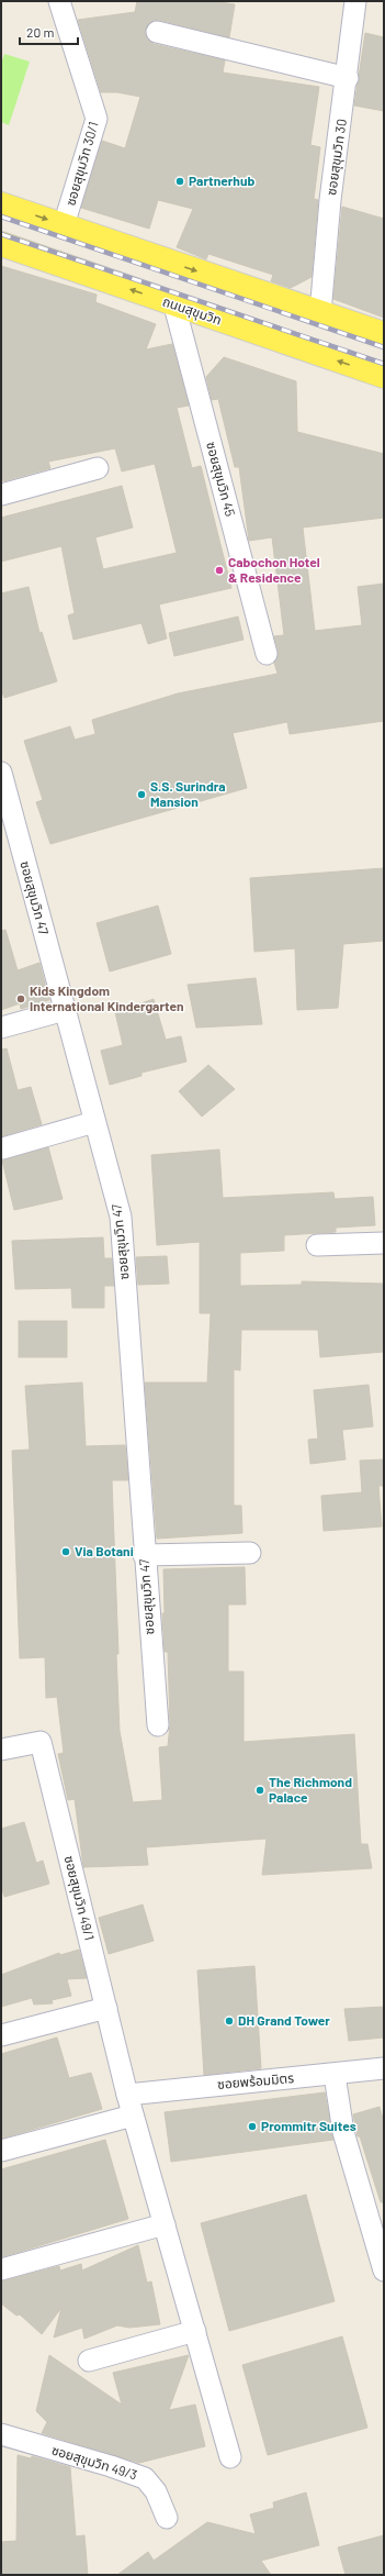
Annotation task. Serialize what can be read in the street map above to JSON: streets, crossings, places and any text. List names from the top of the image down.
{
  "streets": {
    "main road": ["ถนนสุขุมวิท"],
    "street": [
      "ซอยสุขุมวิท 30",
      "ซอยสุขุมวิท 30/1",
      "ซอยสุขุมวิท 45",
      "ซอยสุขุมวิท 47",
      "ซอยสุขุมวิท 49/1",
      "ซอยพร้อมมิตร",
      "ซอยสุขุมวิท 49/3"
    ]
  },
  "crossings": [
    ["ถนนสุขุมวิท", "ซอยสุขุมวิท 45"],
    ["ซอยสุขุมวิท 49/1", "ซอยพร้อมมิตร"]
  ],
  "places": [
    "Partnerhub",
    "Cabochon Hotel & Residence",
    "S.S. Surindra Mansion",
    "Kids Kingdom International Kindergarten",
    "Via Botani",
    "The Richmond Palace",
    "DH Grand Tower",
    "Prommitr Suites"
  ],
  "scale_bar": "20 m"
}
